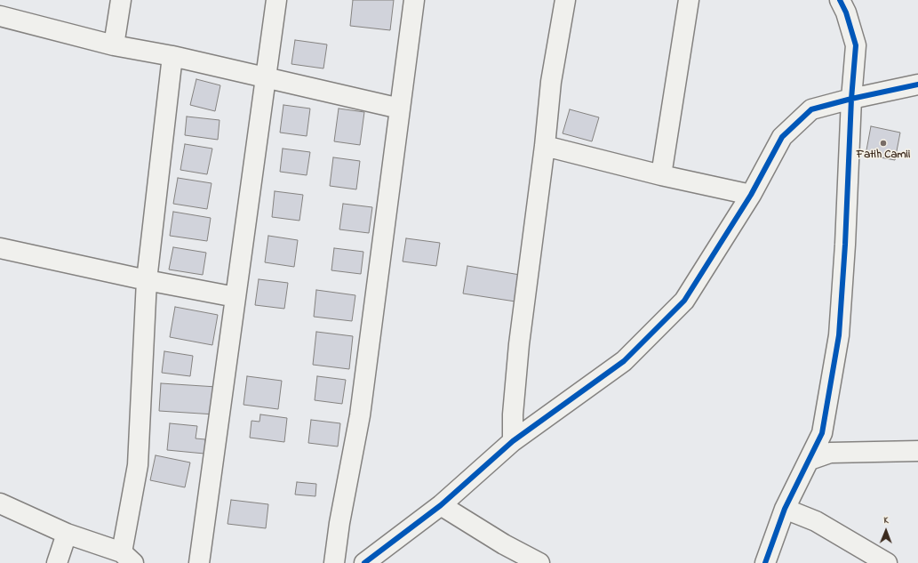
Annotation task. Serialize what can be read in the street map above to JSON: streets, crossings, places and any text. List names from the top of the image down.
{
  "places": ["Fatih Camii"],
  "north": "top"
}
